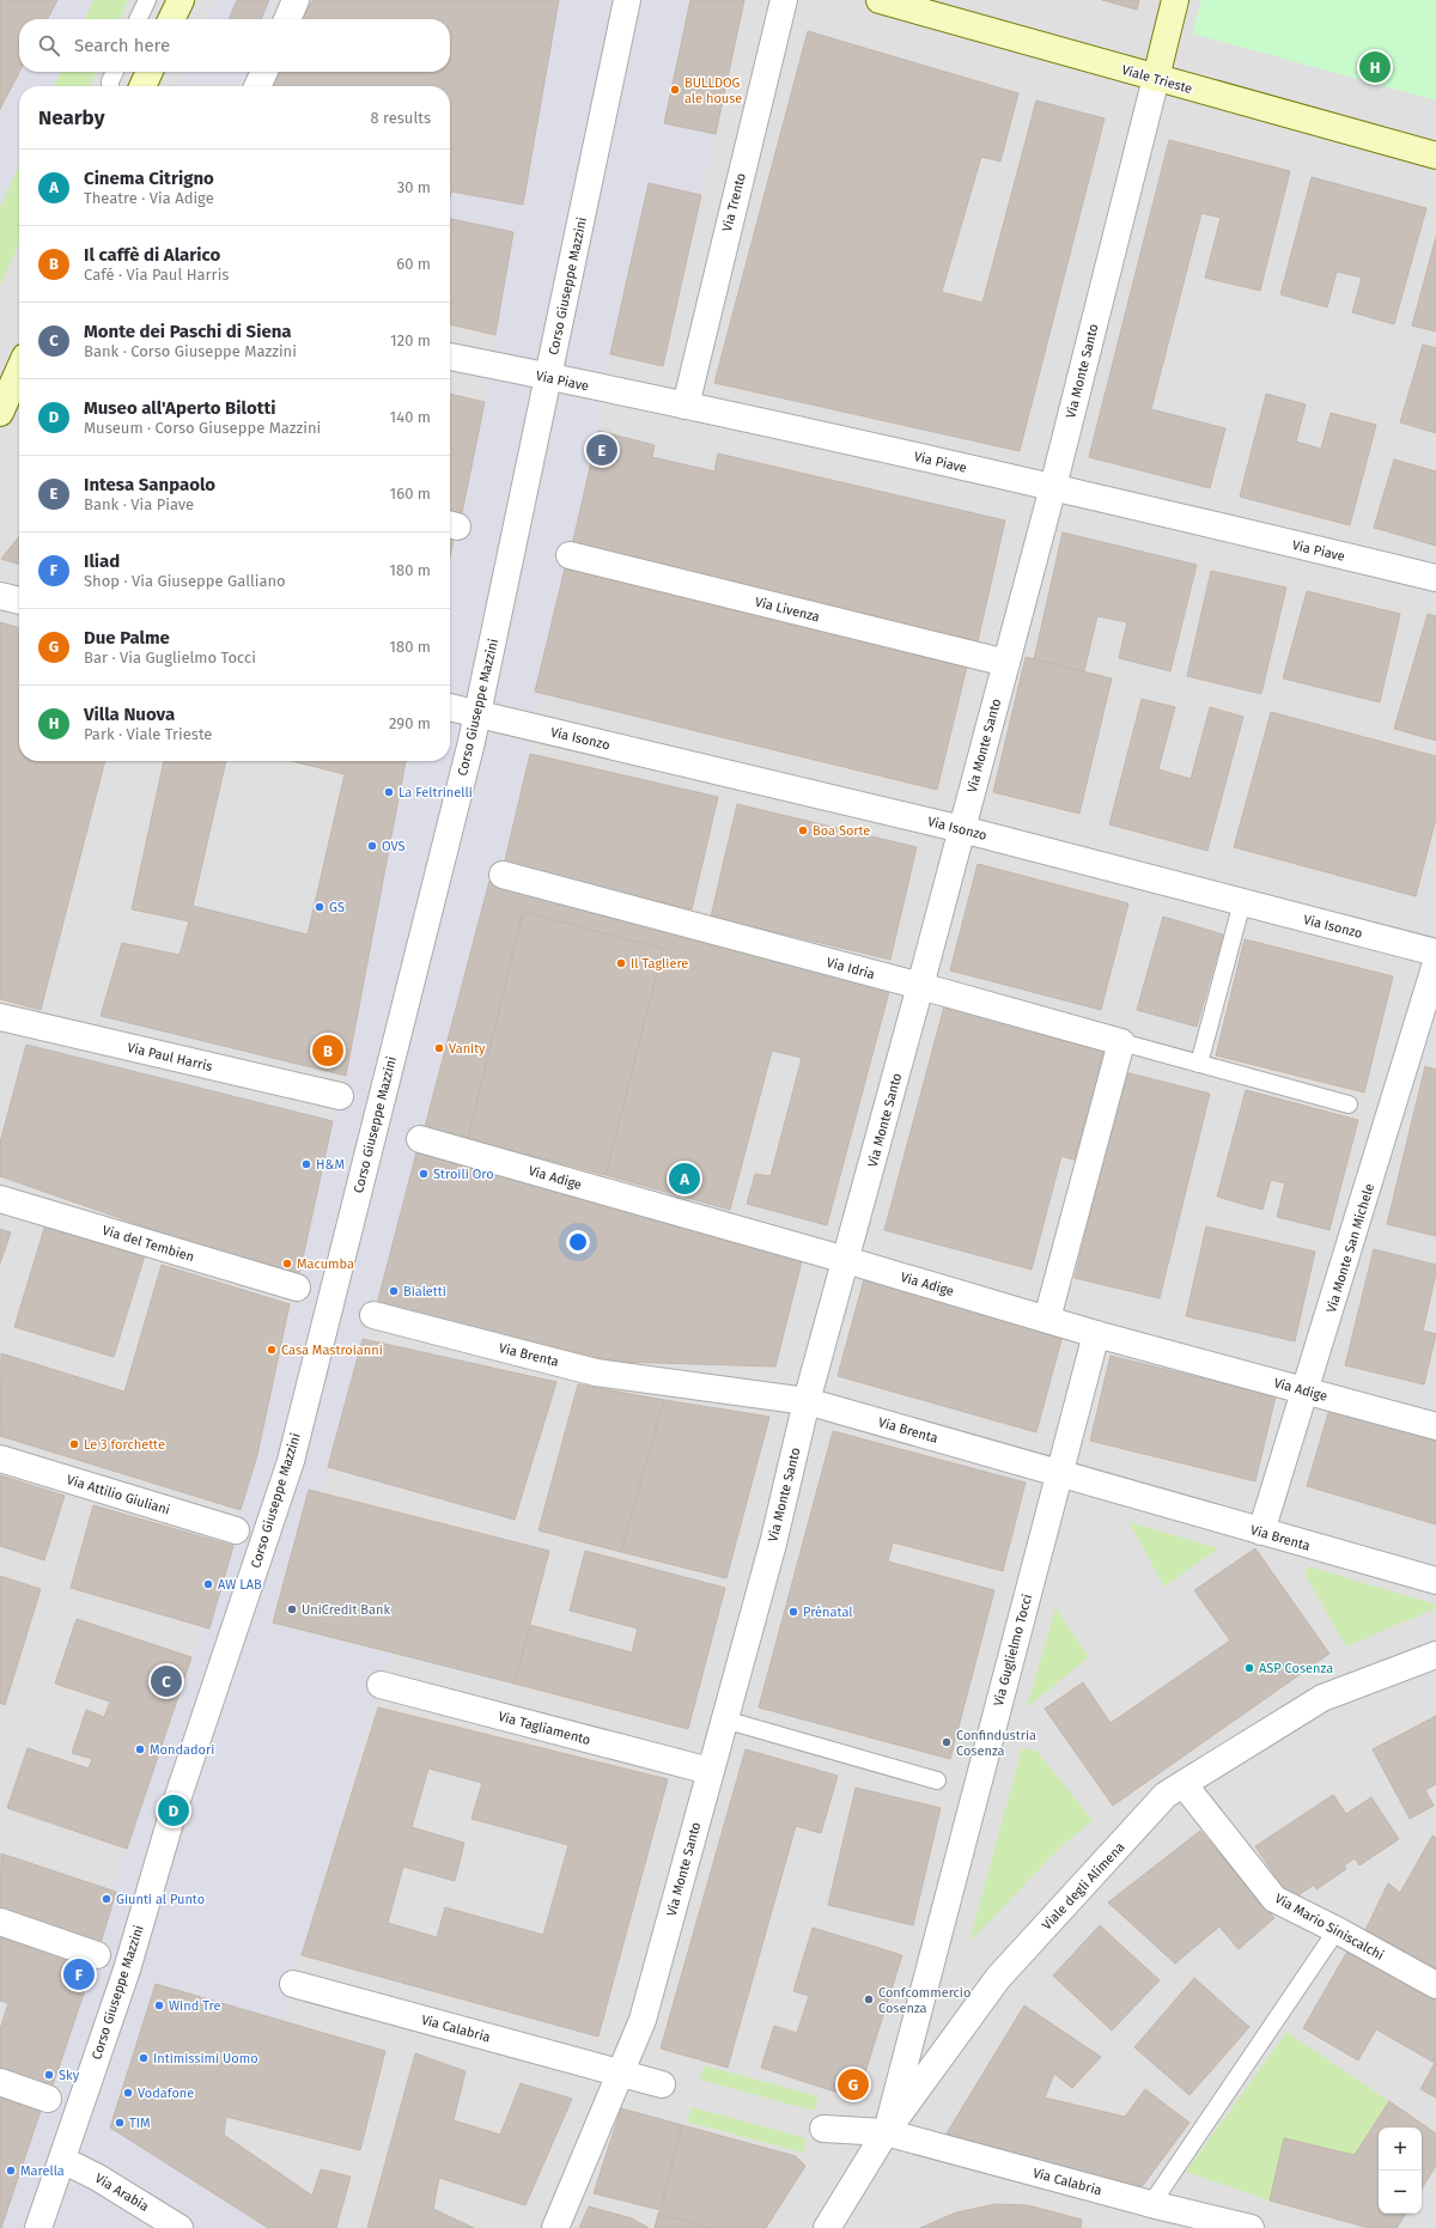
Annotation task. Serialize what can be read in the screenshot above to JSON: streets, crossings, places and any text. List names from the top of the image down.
{
  "streets": {
    "street": [
      "Viale Trieste",
      "Via Trento",
      "Corso Giuseppe Mazzini",
      "Via Monte Santo",
      "Via Piave",
      "Via Livenza",
      "Via Isonzo",
      "Via Idria",
      "Via Paul Harris",
      "Via Adige",
      "Via del Tembien",
      "Via Monte San Michele",
      "Via Brenta",
      "Via Attilio Giuliani",
      "Via Guglielmo Tocci",
      "Via Tagliamento",
      "Viale degli Alimena",
      "Via Mario Siniscalchi",
      "Via Calabria",
      "Via Arabia"
    ]
  },
  "crossings": [
    ["Viale Trieste", "Via Monte Santo"],
    ["Via Trento", "Via Piave"],
    ["Corso Giuseppe Mazzini", "Via Piave"],
    ["Corso Giuseppe Mazzini", "Via Isonzo"],
    ["Corso Giuseppe Mazzini", "Via Arabia"],
    ["Via Monte Santo", "Via Piave"],
    ["Via Monte Santo", "Via Livenza"],
    ["Via Monte Santo", "Via Isonzo"],
    ["Via Monte Santo", "Via Idria"],
    ["Via Monte Santo", "Via Adige"],
    ["Via Monte Santo", "Via Brenta"],
    ["Via Monte Santo", "Via Tagliamento"],
    ["Via Monte Santo", "Via Calabria"],
    ["Via Adige", "Via Monte San Michele"],
    ["Via Adige", "Via Guglielmo Tocci"],
    ["Via Monte San Michele", "Via Brenta"],
    ["Via Brenta", "Via Guglielmo Tocci"],
    ["Via Guglielmo Tocci", "Viale degli Alimena"],
    ["Via Guglielmo Tocci", "Via Calabria"],
    ["Viale degli Alimena", "Via Mario Siniscalchi"],
    ["Viale degli Alimena", "Via Calabria"]
  ],
  "places": [
    "BULLDOG ale house",
    "La Feltrinelli",
    "Boa Sorte",
    "OVS",
    "GS",
    "Il Tagliere",
    "Vanity",
    "H&M",
    "Stroili Oro",
    "Macumba",
    "Bialetti",
    "Casa Mastroianni",
    "Le 3 forchette",
    "AW LAB",
    "UniCredit Bank",
    "Prénatal",
    "ASP Cosenza",
    "Confindustria Cosenza",
    "Mondadori",
    "Giunti al Punto",
    "Confcommercio Cosenza",
    "Wind Tre",
    "Intimissimi Uomo",
    "Sky",
    "Vodafone",
    "TIM",
    "Marella"
  ],
  "page": {
    "search": "Search here",
    "pins": [
      "H",
      "E",
      "B",
      "A",
      "C",
      "D",
      "F",
      "G"
    ],
    "heading": ["Nearby", "8 results"],
    "list": [
      {
        "mark": "A",
        "name": "Cinema Citrigno",
        "note": "Theatre · Via Adige",
        "value": "30 m"
      },
      {
        "mark": "B",
        "name": "Il caffè di Alarico",
        "note": "Café · Via Paul Harris",
        "value": "60 m"
      },
      {
        "mark": "C",
        "name": "Monte dei Paschi di Siena",
        "note": "Bank · Corso Giuseppe Mazzini",
        "value": "120 m"
      },
      {
        "mark": "D",
        "name": "Museo all'Aperto Bilotti",
        "note": "Museum · Corso Giuseppe Mazzini",
        "value": "140 m"
      },
      {
        "mark": "E",
        "name": "Intesa Sanpaolo",
        "note": "Bank · Via Piave",
        "value": "160 m"
      },
      {
        "mark": "F",
        "name": "Iliad",
        "note": "Shop · Via Giuseppe Galliano",
        "value": "180 m"
      },
      {
        "mark": "G",
        "name": "Due Palme",
        "note": "Bar · Via Guglielmo Tocci",
        "value": "180 m"
      },
      {
        "mark": "H",
        "name": "Villa Nuova",
        "note": "Park · Viale Trieste",
        "value": "290 m"
      }
    ],
    "map_buttons": ["+", "−"]
  }
}
